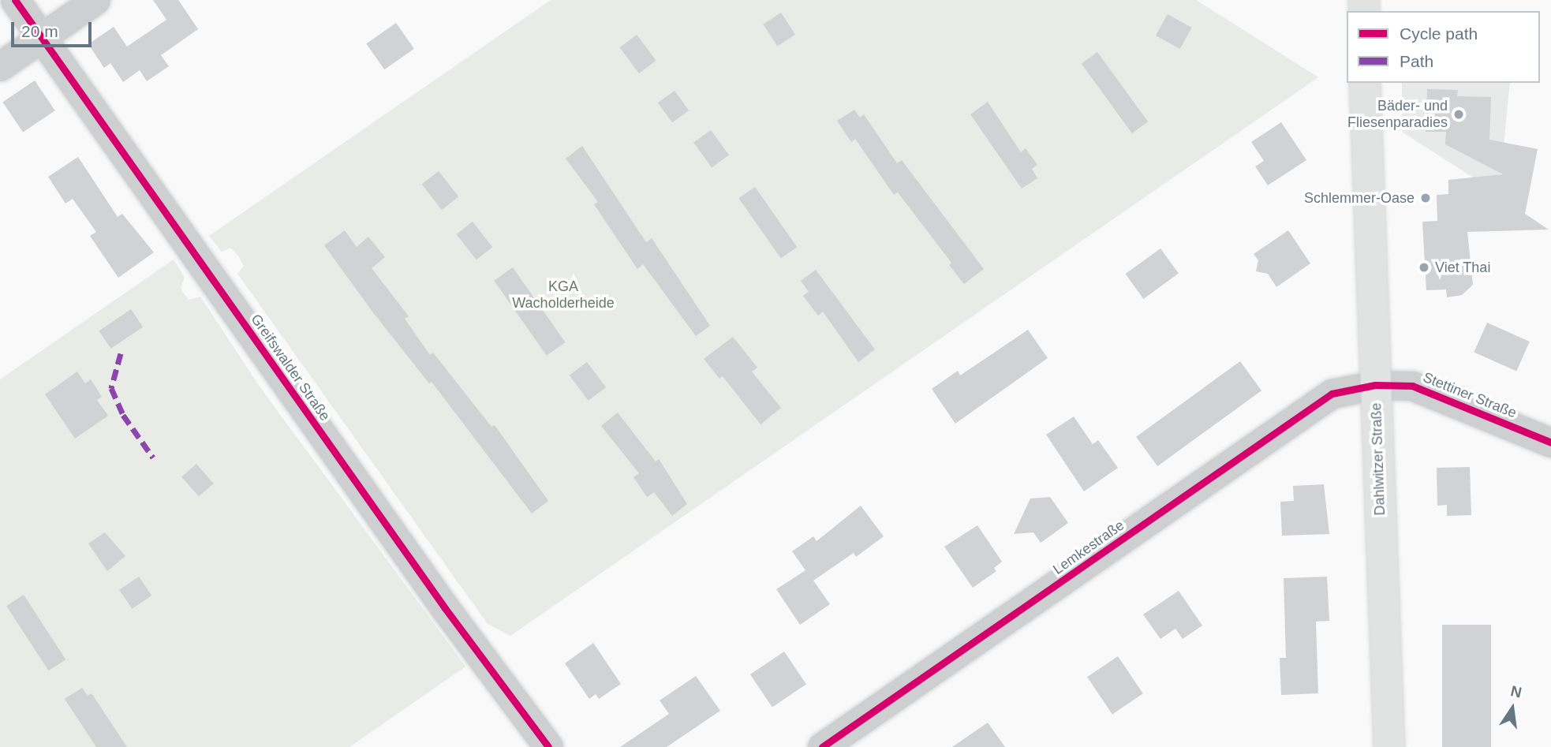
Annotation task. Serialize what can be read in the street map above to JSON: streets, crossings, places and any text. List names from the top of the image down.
{
  "streets": {
    "main road": ["Dahlwitzer Straße"],
    "street": ["Greifswalder Straße", "Stettiner Straße", "Lemkestraße"]
  },
  "crossings": [
    ["Stettiner Straße", "Dahlwitzer Straße"],
    ["Stettiner Straße", "Lemkestraße"],
    ["Dahlwitzer Straße", "Lemkestraße"]
  ],
  "parks": ["KGA Wacholderheide"],
  "places": ["Bäder- und Fliesenparadies", "Schlemmer-Oase", "Viet Thai"],
  "legend": ["Cycle path", "Path"],
  "scale_bar": "20 m",
  "north": "top"
}
